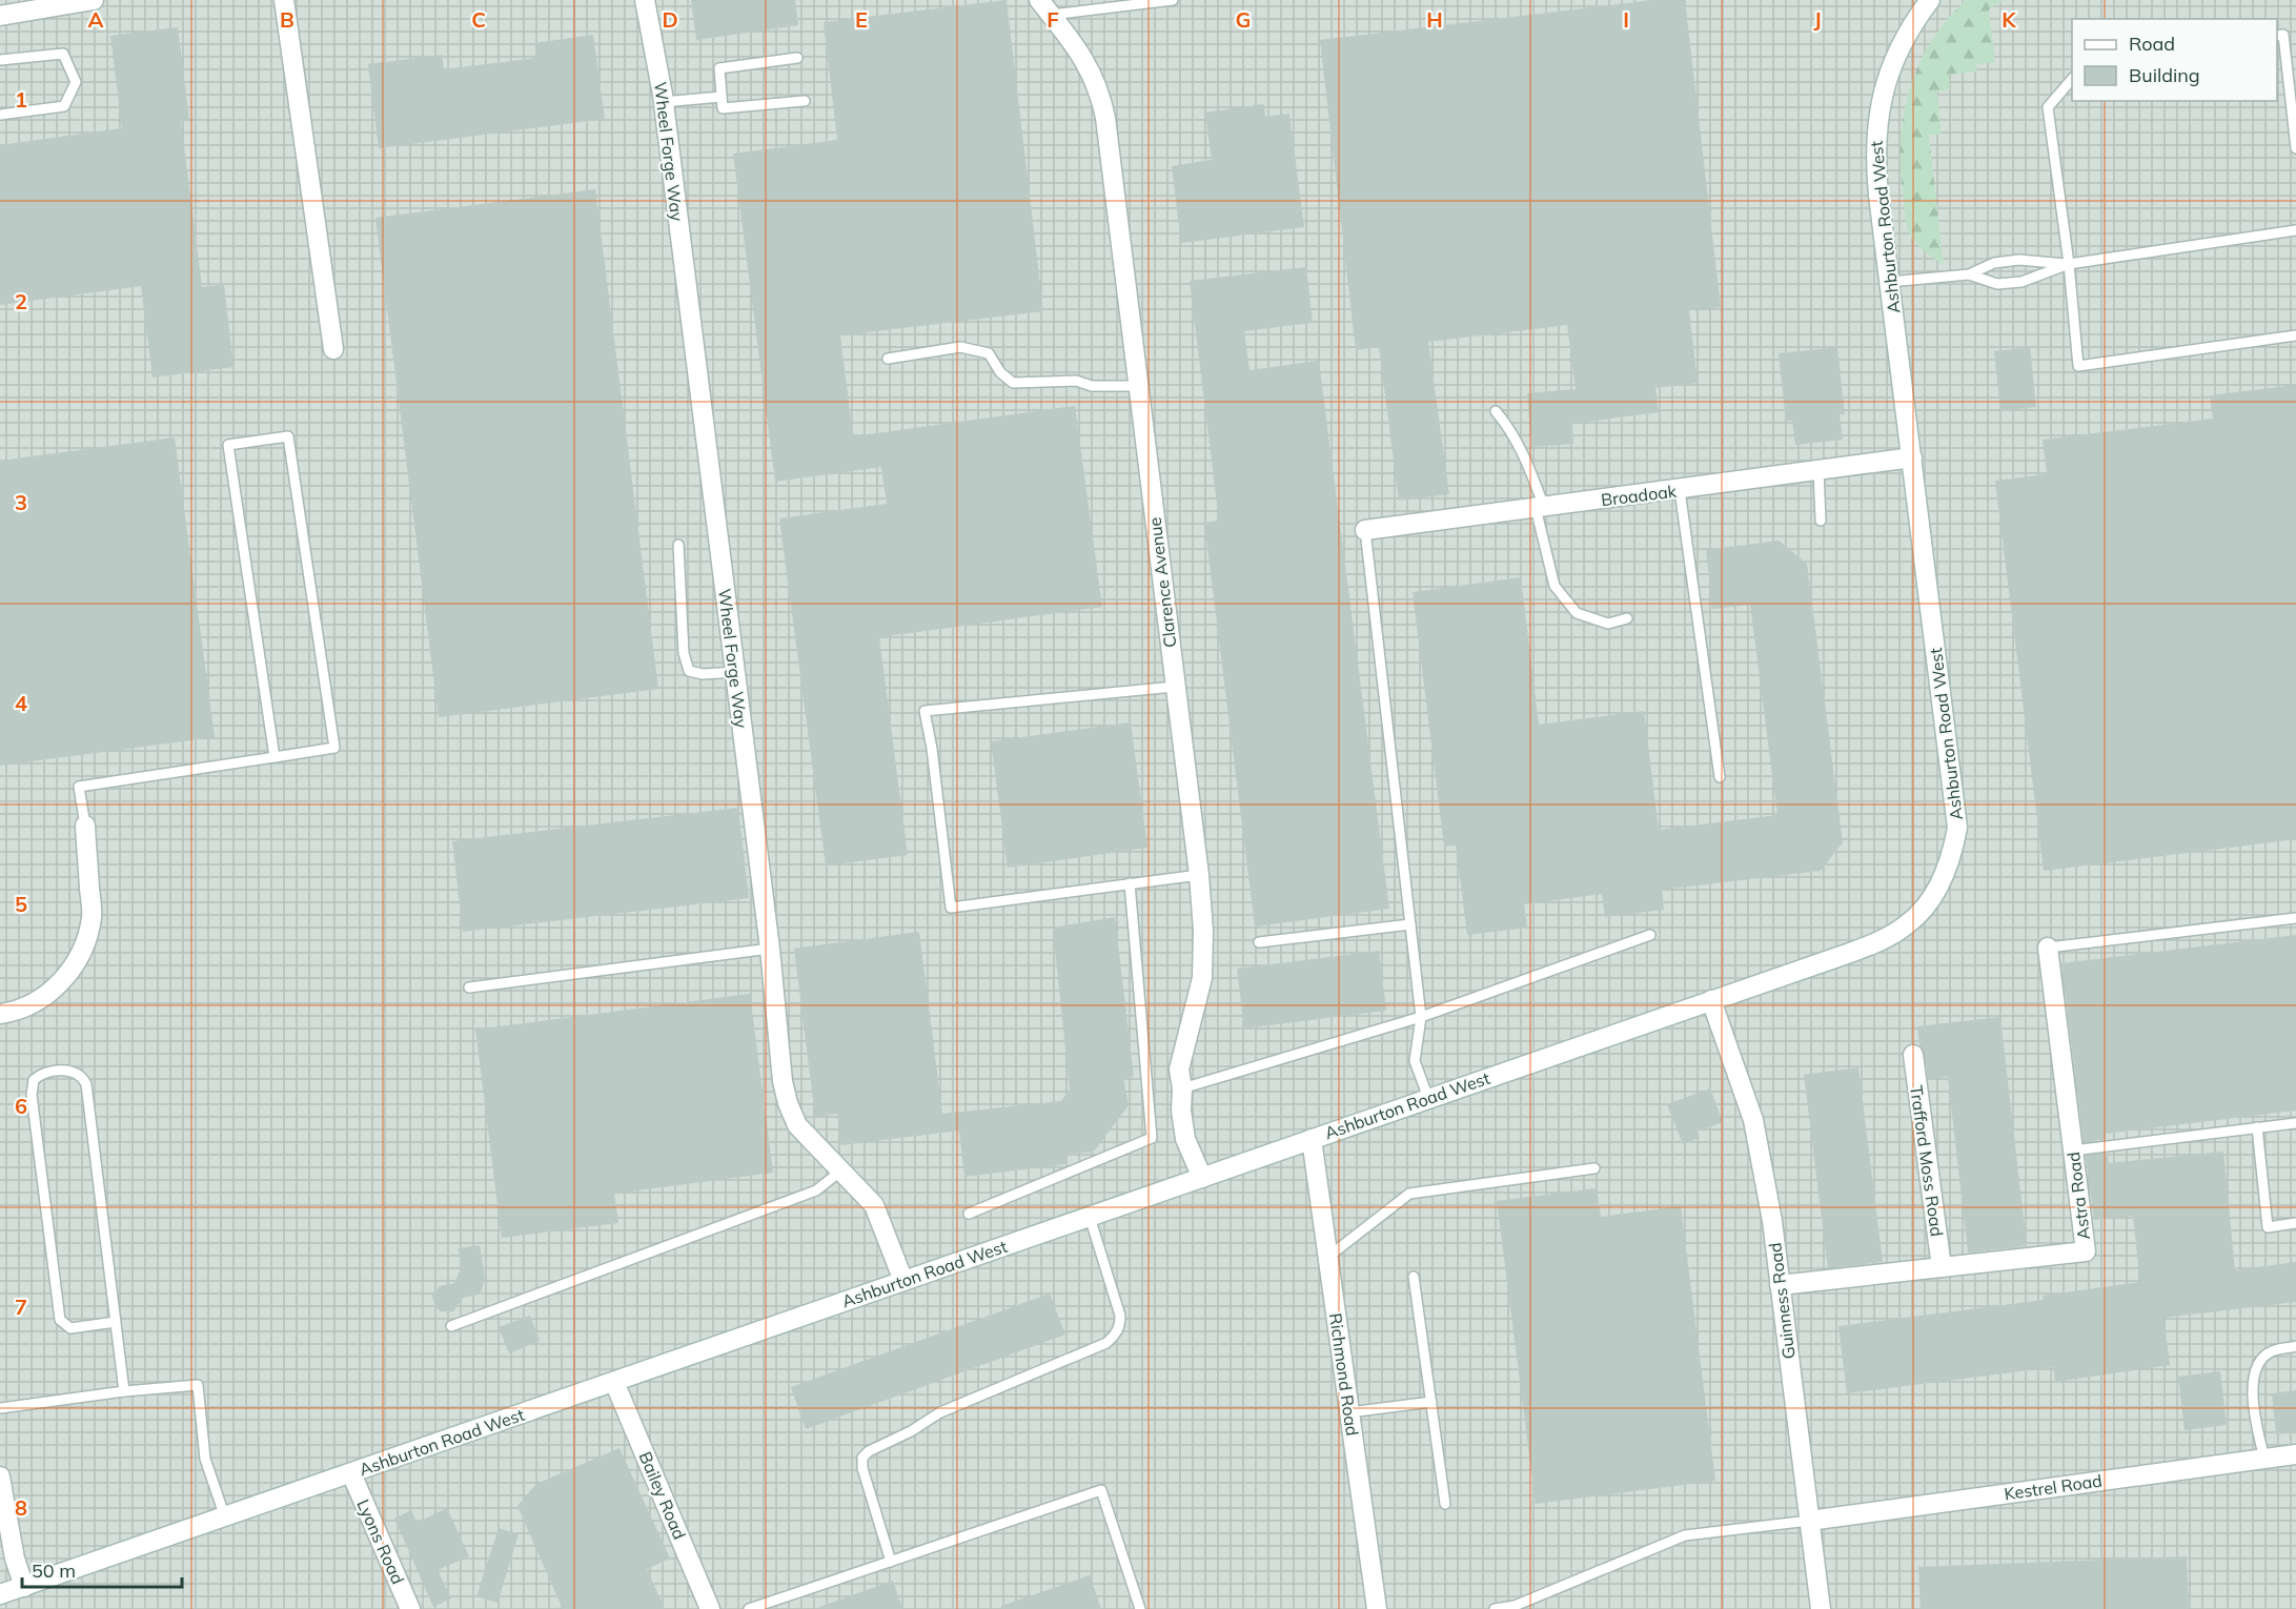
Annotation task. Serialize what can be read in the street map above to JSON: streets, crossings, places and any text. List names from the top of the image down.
{
  "streets": {
    "street": [
      "Wheel Forge Way",
      "Ashburton Road West",
      "Broadoak",
      "Clarence Avenue",
      "Trafford Moss Road",
      "Astra Road",
      "Guinness Road",
      "Richmond Road",
      "Kestrel Road",
      "Bailey Road",
      "Lyons Road"
    ]
  },
  "crossings": [
    ["Wheel Forge Way", "Ashburton Road West"],
    ["Ashburton Road West", "Broadoak"],
    ["Ashburton Road West", "Clarence Avenue"],
    ["Ashburton Road West", "Guinness Road"],
    ["Ashburton Road West", "Richmond Road"],
    ["Ashburton Road West", "Bailey Road"],
    ["Ashburton Road West", "Lyons Road"],
    ["Trafford Moss Road", "Astra Road"],
    ["Astra Road", "Guinness Road"],
    ["Guinness Road", "Kestrel Road"]
  ],
  "legend": ["Road", "Building"],
  "scale_bar": "50 m",
  "grid": {
    "columns": [
      "A",
      "B",
      "C",
      "D",
      "E",
      "F",
      "G",
      "H",
      "I",
      "J",
      "K"
    ],
    "rows": [
      "1",
      "2",
      "3",
      "4",
      "5",
      "6",
      "7",
      "8"
    ]
  }
}
